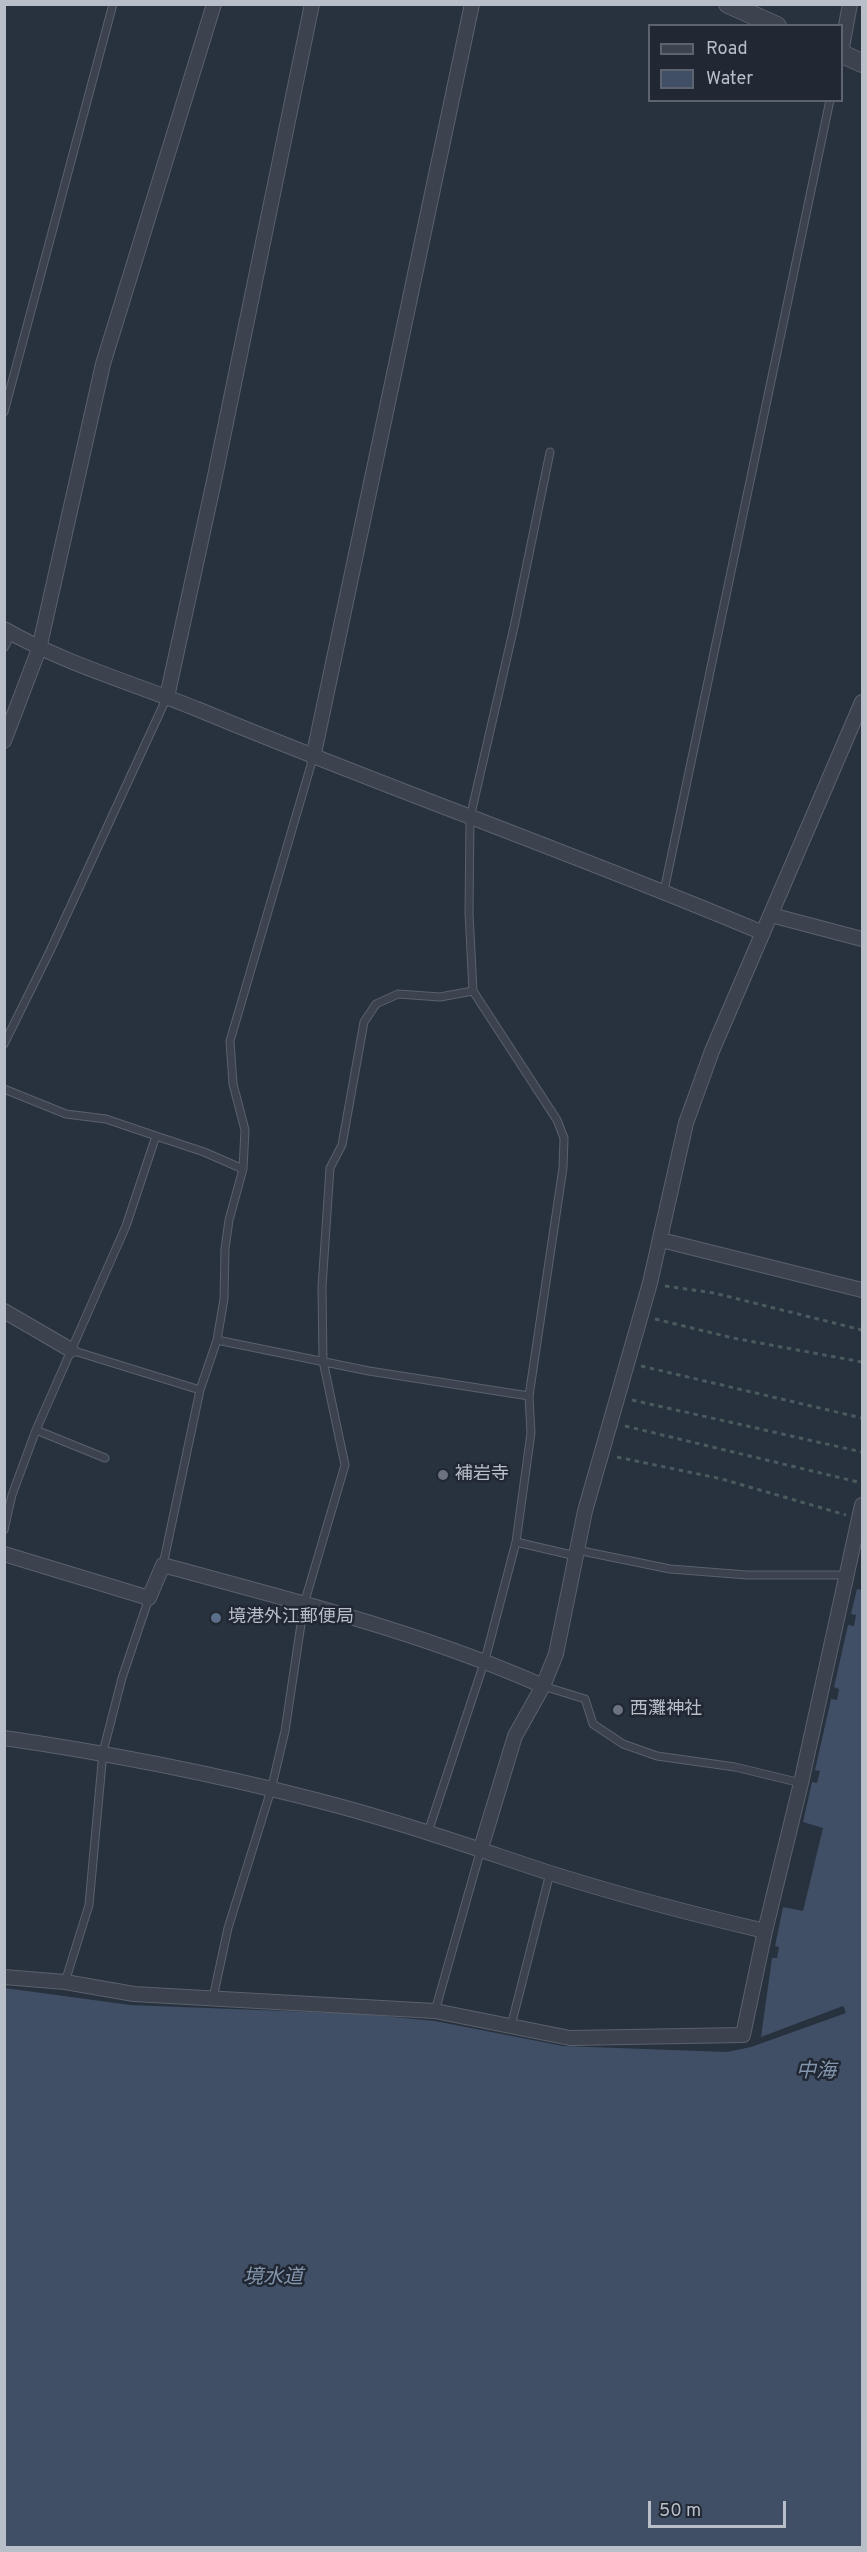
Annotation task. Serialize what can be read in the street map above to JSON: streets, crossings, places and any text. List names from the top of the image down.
{
  "water": ["中海", "境水道"],
  "places": ["補岩寺", "境港外江郵便局", "西灘神社"],
  "legend": ["Road", "Water"],
  "scale_bar": "50 m"
}
